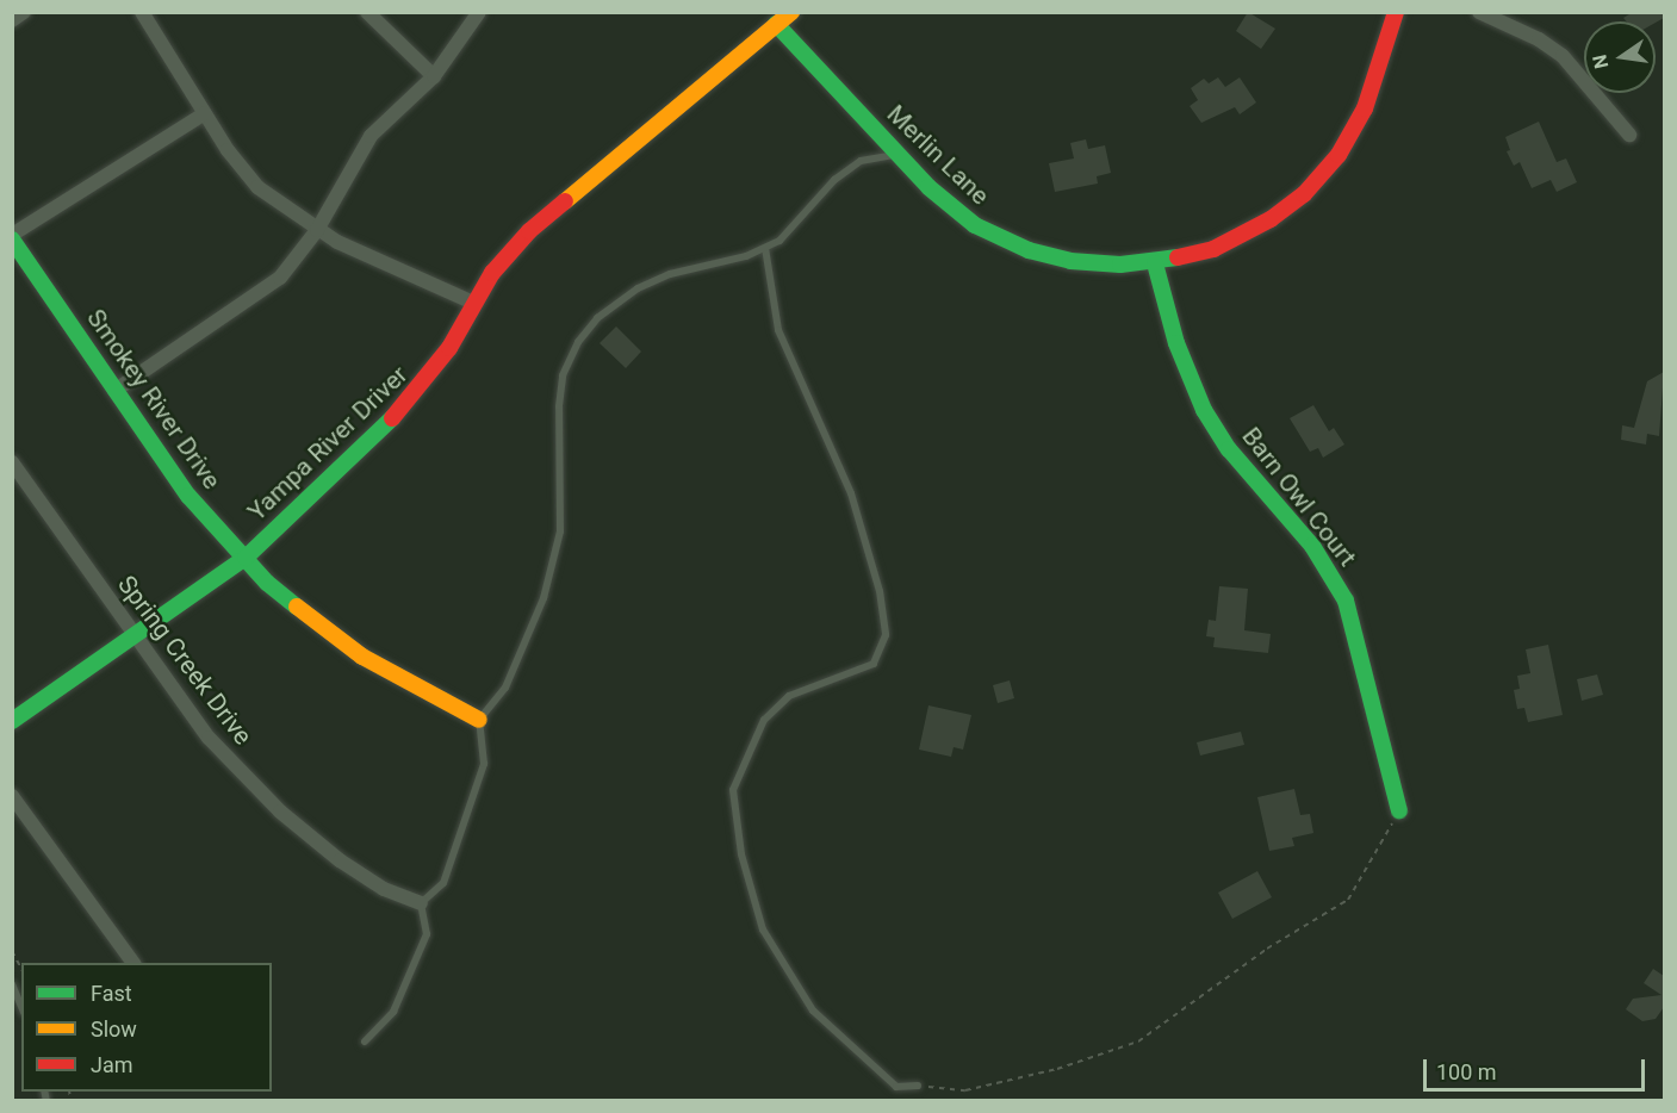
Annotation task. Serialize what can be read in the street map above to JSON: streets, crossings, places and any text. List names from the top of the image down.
{
  "streets": {
    "street": [
      "Merlin Lane",
      "Smokey River Drive",
      "Yampa River Driver",
      "Barn Owl Court",
      "Spring Creek Drive"
    ]
  },
  "crossings": [
    ["Merlin Lane", "Yampa River Driver"],
    ["Merlin Lane", "Barn Owl Court"],
    ["Smokey River Drive", "Yampa River Driver"],
    ["Yampa River Driver", "Spring Creek Drive"]
  ],
  "legend": ["Fast", "Slow", "Jam"],
  "scale_bar": "100 m",
  "north": "left"
}
